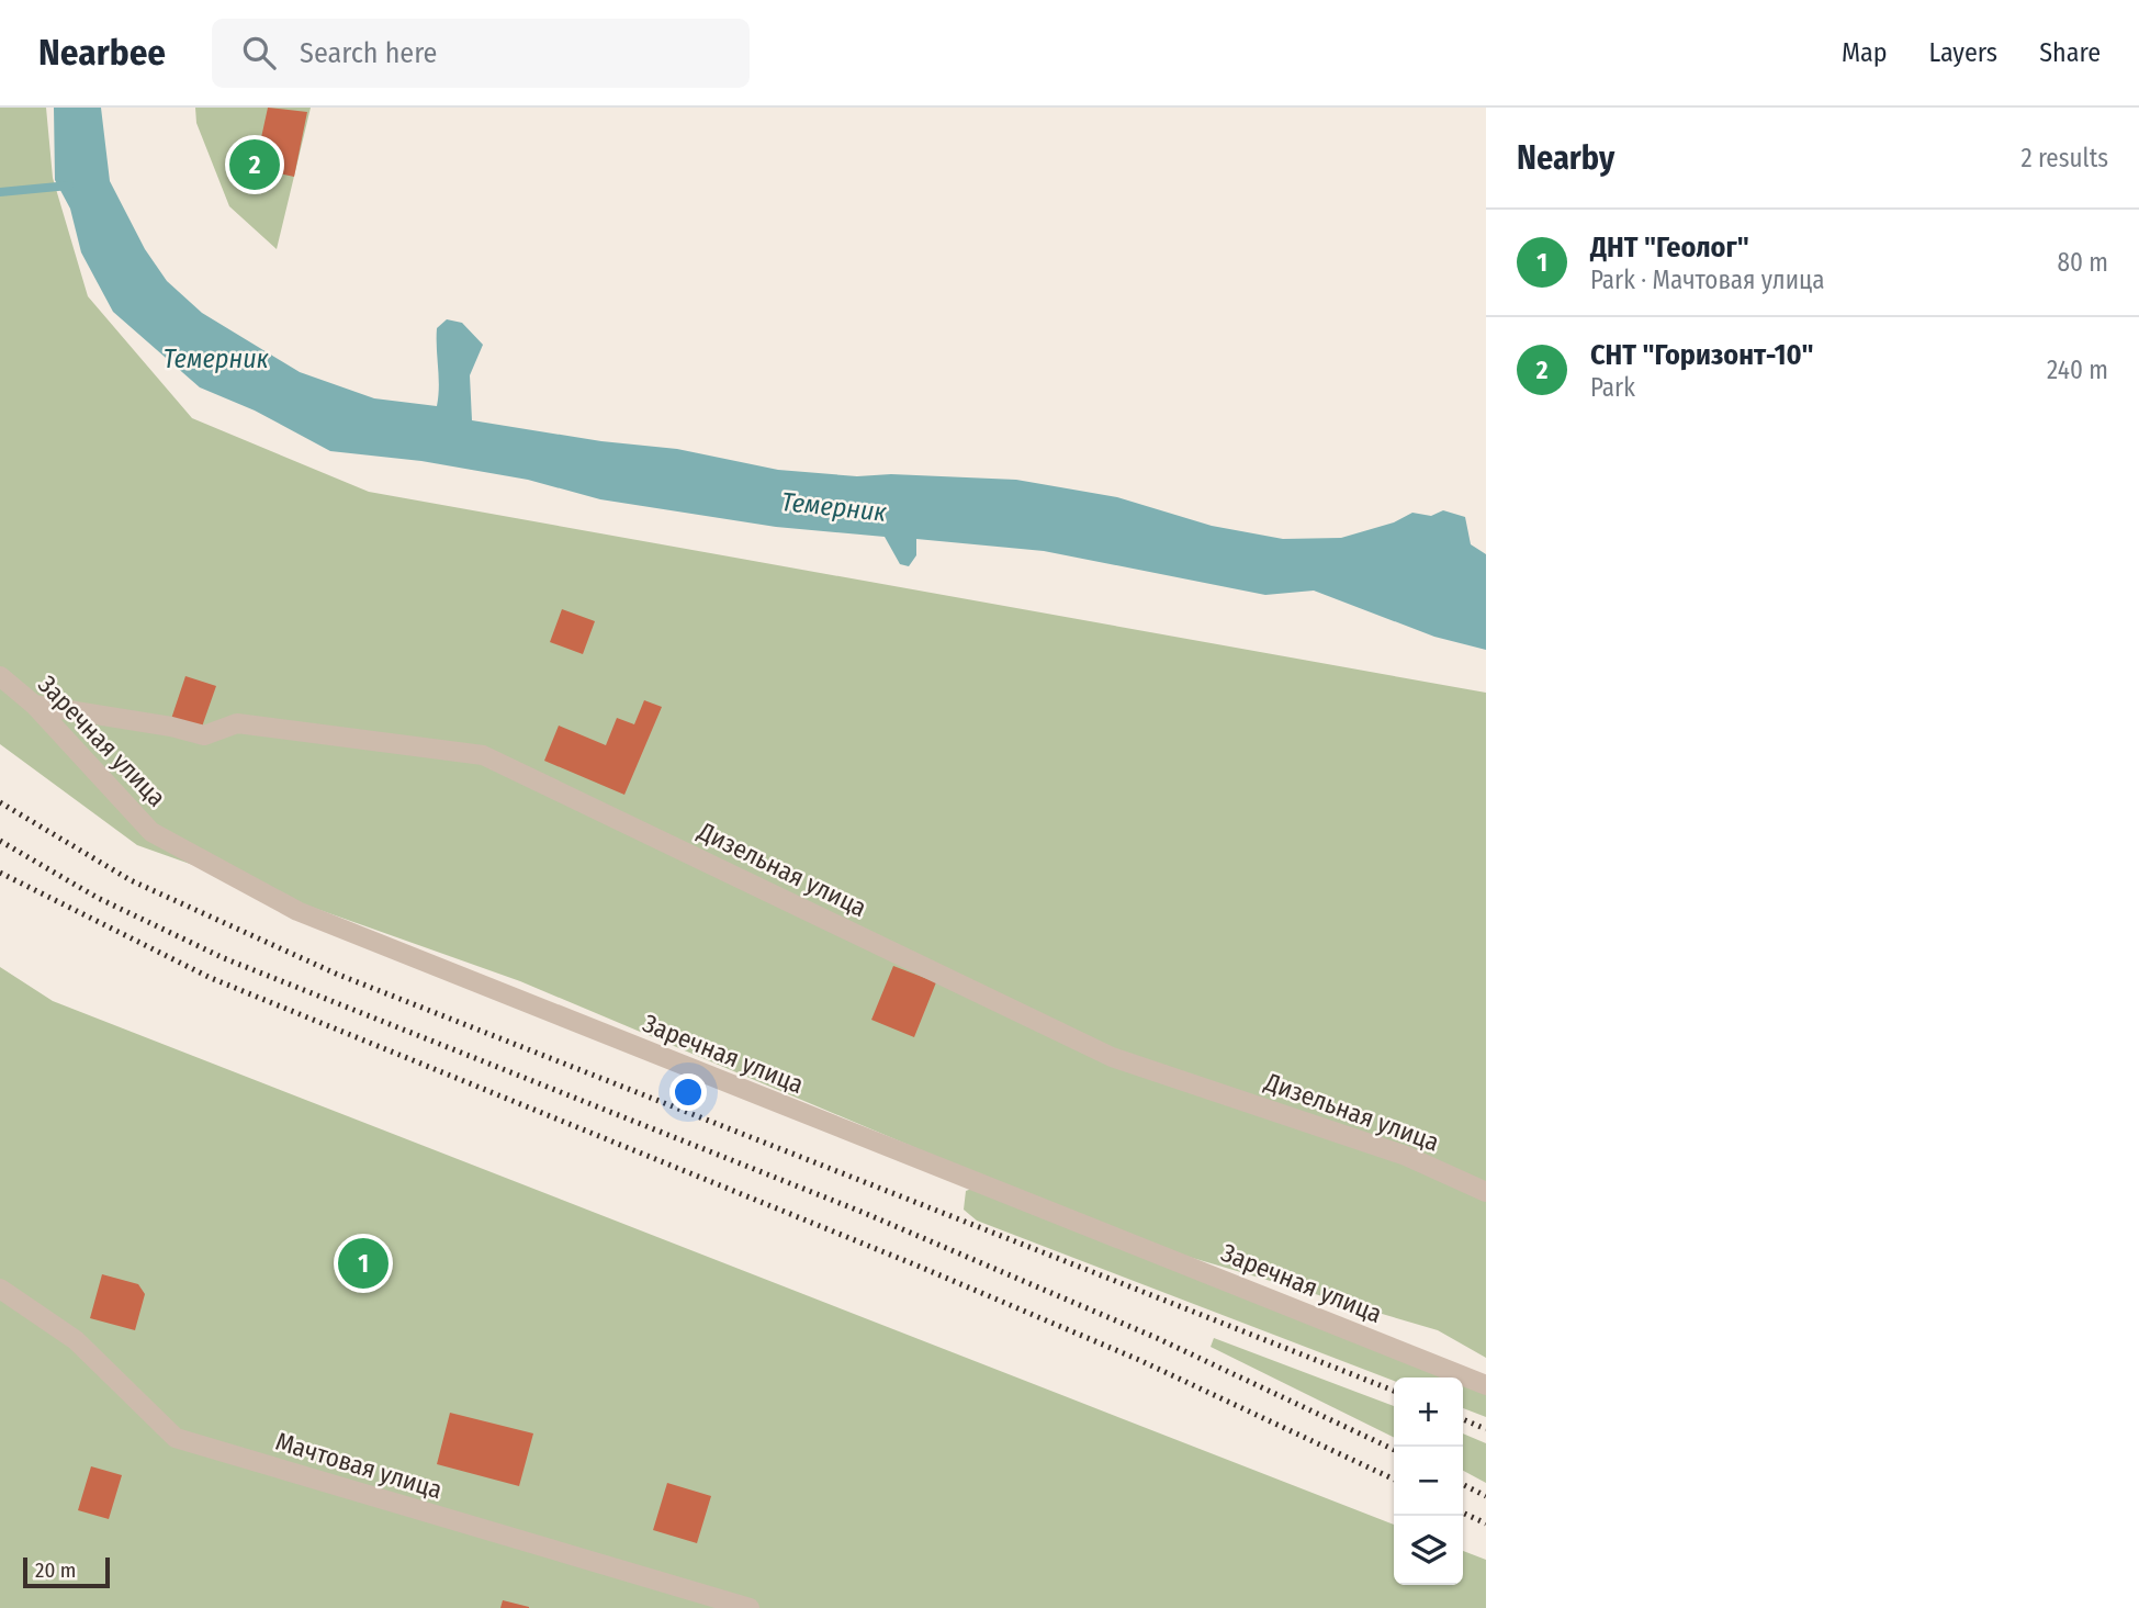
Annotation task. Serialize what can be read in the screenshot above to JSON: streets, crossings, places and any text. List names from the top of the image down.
{
  "streets": {
    "street": ["Заречная улица", "Дизельная улица", "Мачтовая улица"]
  },
  "crossings": [
    ["Заречная улица", "Дизельная улица"]
  ],
  "water": ["Темерник"],
  "scale_bar": "20 m",
  "page": {
    "header": "Nearbee",
    "search": "Search here",
    "nav": ["Map", "Layers", "Share"],
    "heading": ["Nearby", "2 results"],
    "pins": ["2", "1"],
    "list": [
      {
        "mark": "1",
        "name": "ДНТ \"Геолог\"",
        "note": "Park · Мачтовая улица",
        "value": "80 m"
      },
      {
        "mark": "2",
        "name": "СНТ \"Горизонт-10\"",
        "note": "Park",
        "value": "240 m"
      }
    ],
    "map_buttons": ["+", "−"],
    "scale": "20 m"
  }
}
